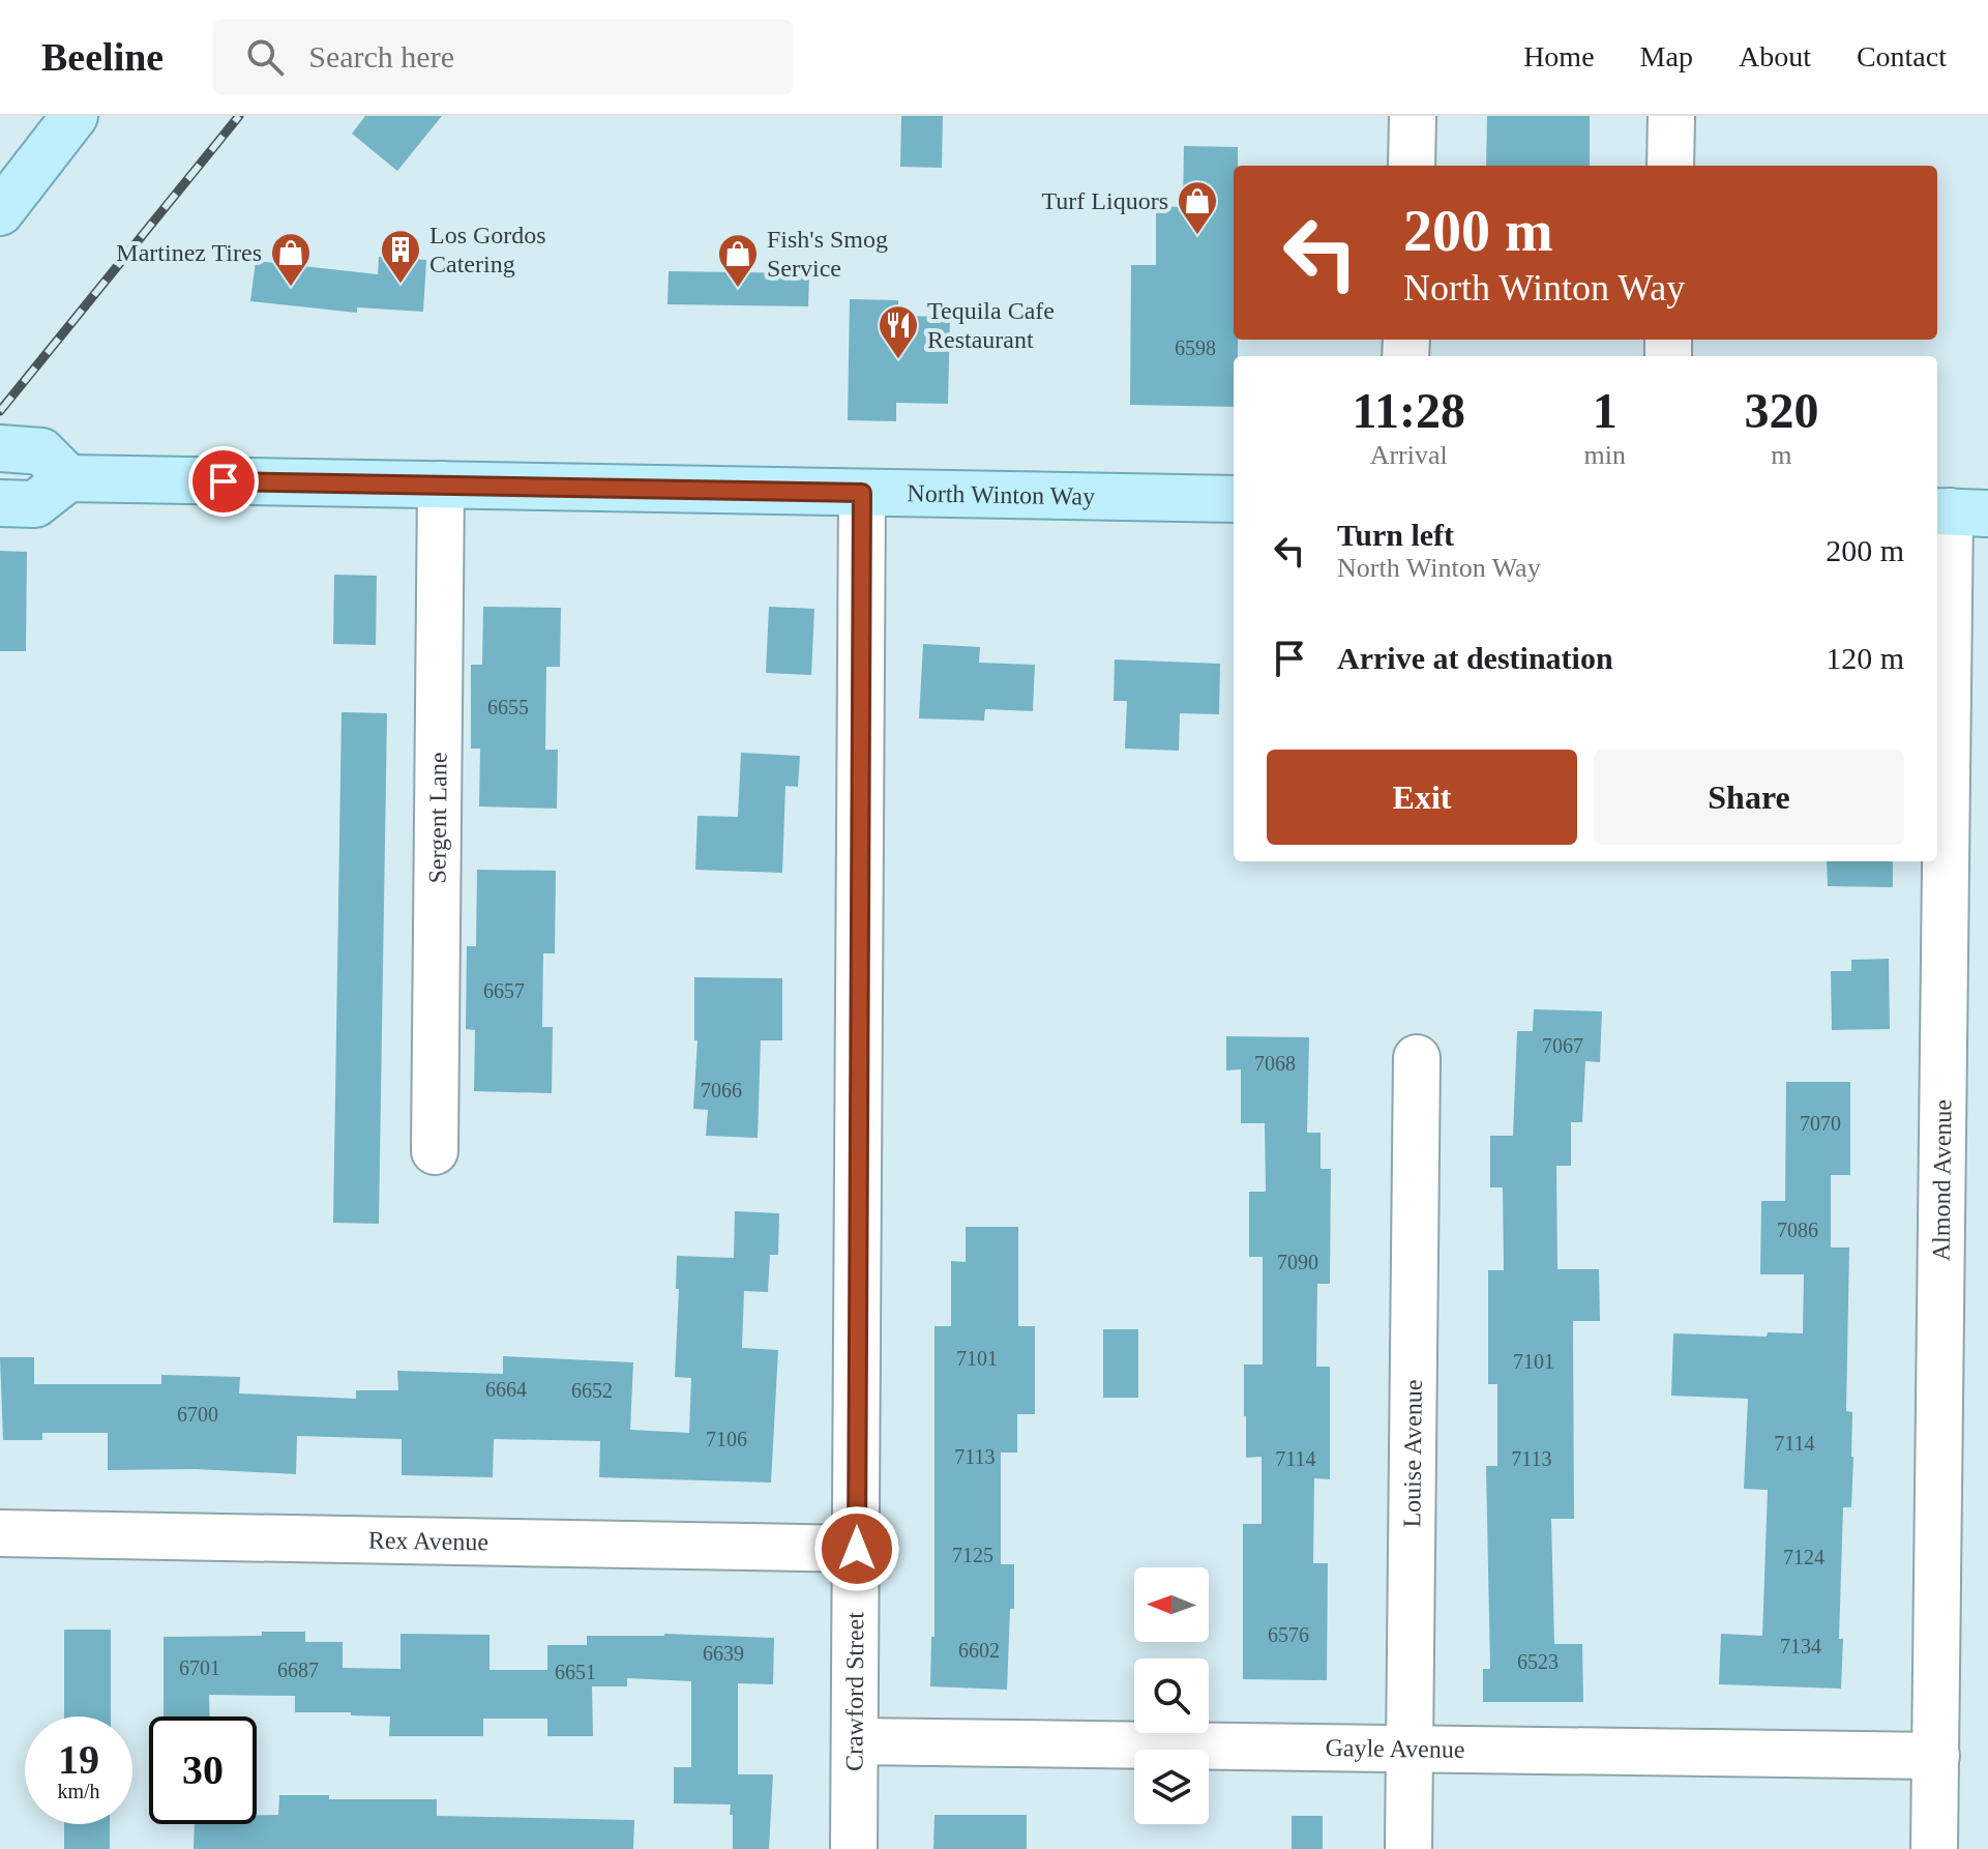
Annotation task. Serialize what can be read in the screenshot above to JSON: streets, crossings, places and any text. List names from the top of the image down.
{
  "streets": {
    "main road": ["North Winton Way"],
    "street": [
      "Sergent Lane",
      "Almond Avenue",
      "Louise Avenue",
      "Rex Avenue",
      "Crawford Street",
      "Gayle Avenue"
    ]
  },
  "crossings": [
    ["North Winton Way", "Sergent Lane"],
    ["North Winton Way", "Crawford Street"],
    ["Almond Avenue", "Gayle Avenue"],
    ["Louise Avenue", "Gayle Avenue"],
    ["Rex Avenue", "Crawford Street"],
    ["Crawford Street", "Gayle Avenue"]
  ],
  "places": {
    "shop": ["Turf Liquors", "Martinez Tires", "Fish's Smog Service"],
    "building": ["Los Gordos Catering"],
    "restaurant": ["Tequila Cafe Restaurant"]
  },
  "house_numbers": [
    "6598",
    "6655",
    "6657",
    "7067",
    "7068",
    "7066",
    "7070",
    "7086",
    "7090",
    "7101",
    "7101",
    "6664",
    "6652",
    "6700",
    "7106",
    "7114",
    "7113",
    "7114",
    "7113",
    "7125",
    "7124",
    "6576",
    "7134",
    "6602",
    "6639",
    "6523",
    "6701",
    "6687",
    "6651"
  ],
  "north": "left",
  "page": {
    "header": "Beeline",
    "search": "Search here",
    "nav": [
      "Home",
      "Map",
      "About",
      "Contact"
    ],
    "turn": ["200 m", "North Winton Way"],
    "eta": [
      "11:28",
      "Arrival",
      "1",
      "min",
      "320",
      "m"
    ],
    "list": [
      {
        "name": "Turn left",
        "note": "North Winton Way",
        "value": "200 m"
      },
      {
        "name": "Arrive at destination",
        "value": "120 m"
      }
    ],
    "buttons": ["Exit", "Share"],
    "speed": "19 km/h",
    "limit": "30"
  }
}
